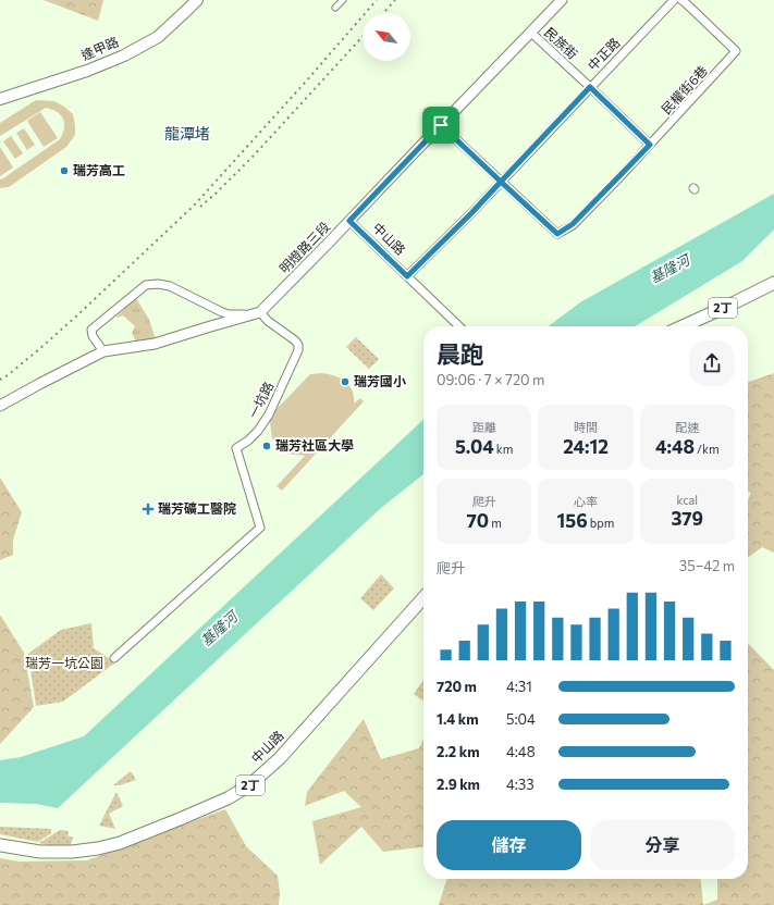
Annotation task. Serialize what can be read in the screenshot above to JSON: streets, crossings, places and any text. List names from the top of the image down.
{
  "streets": {
    "main road": ["逢甲路", "中山路", "2丁"],
    "street": [
      "民族街",
      "中正路",
      "民權街6巷",
      "明燈路三段",
      "一坑路"
    ]
  },
  "crossings": [
    ["民族街", "中正路"],
    ["民族街", "民權街6巷"],
    ["民族街", "明燈路三段"],
    ["中正路", "民權街6巷"],
    ["中正路", "中山路"],
    ["中山路", "明燈路三段"],
    ["明燈路三段", "一坑路"]
  ],
  "districts": ["龍潭堵"],
  "water": ["基隆河"],
  "parks": ["瑞芳一坑公園"],
  "places": {
    "other": ["瑞芳高工", "瑞芳國小", "瑞芳社區大學"],
    "health": ["瑞芳礦工醫院"]
  },
  "north": "top left",
  "page": {
    "heading": ["晨跑", "09:06 · 7 × 720 m"],
    "stats": [
      ["距離", "5.04 km"],
      ["時間", "24:12"],
      ["配速", "4:48 /km"],
      ["爬升", "70 m"],
      ["心率", "156 bpm"],
      ["kcal", "379"]
    ],
    "chart": ["爬升", "35–42 m"],
    "list": [
      {
        "name": "720 m",
        "note": "4:31"
      },
      {
        "name": "1.4 km",
        "note": "5:04"
      },
      {
        "name": "2.2 km",
        "note": "4:48"
      },
      {
        "name": "2.9 km",
        "note": "4:33"
      }
    ],
    "buttons": ["儲存", "分享"]
  }
}
